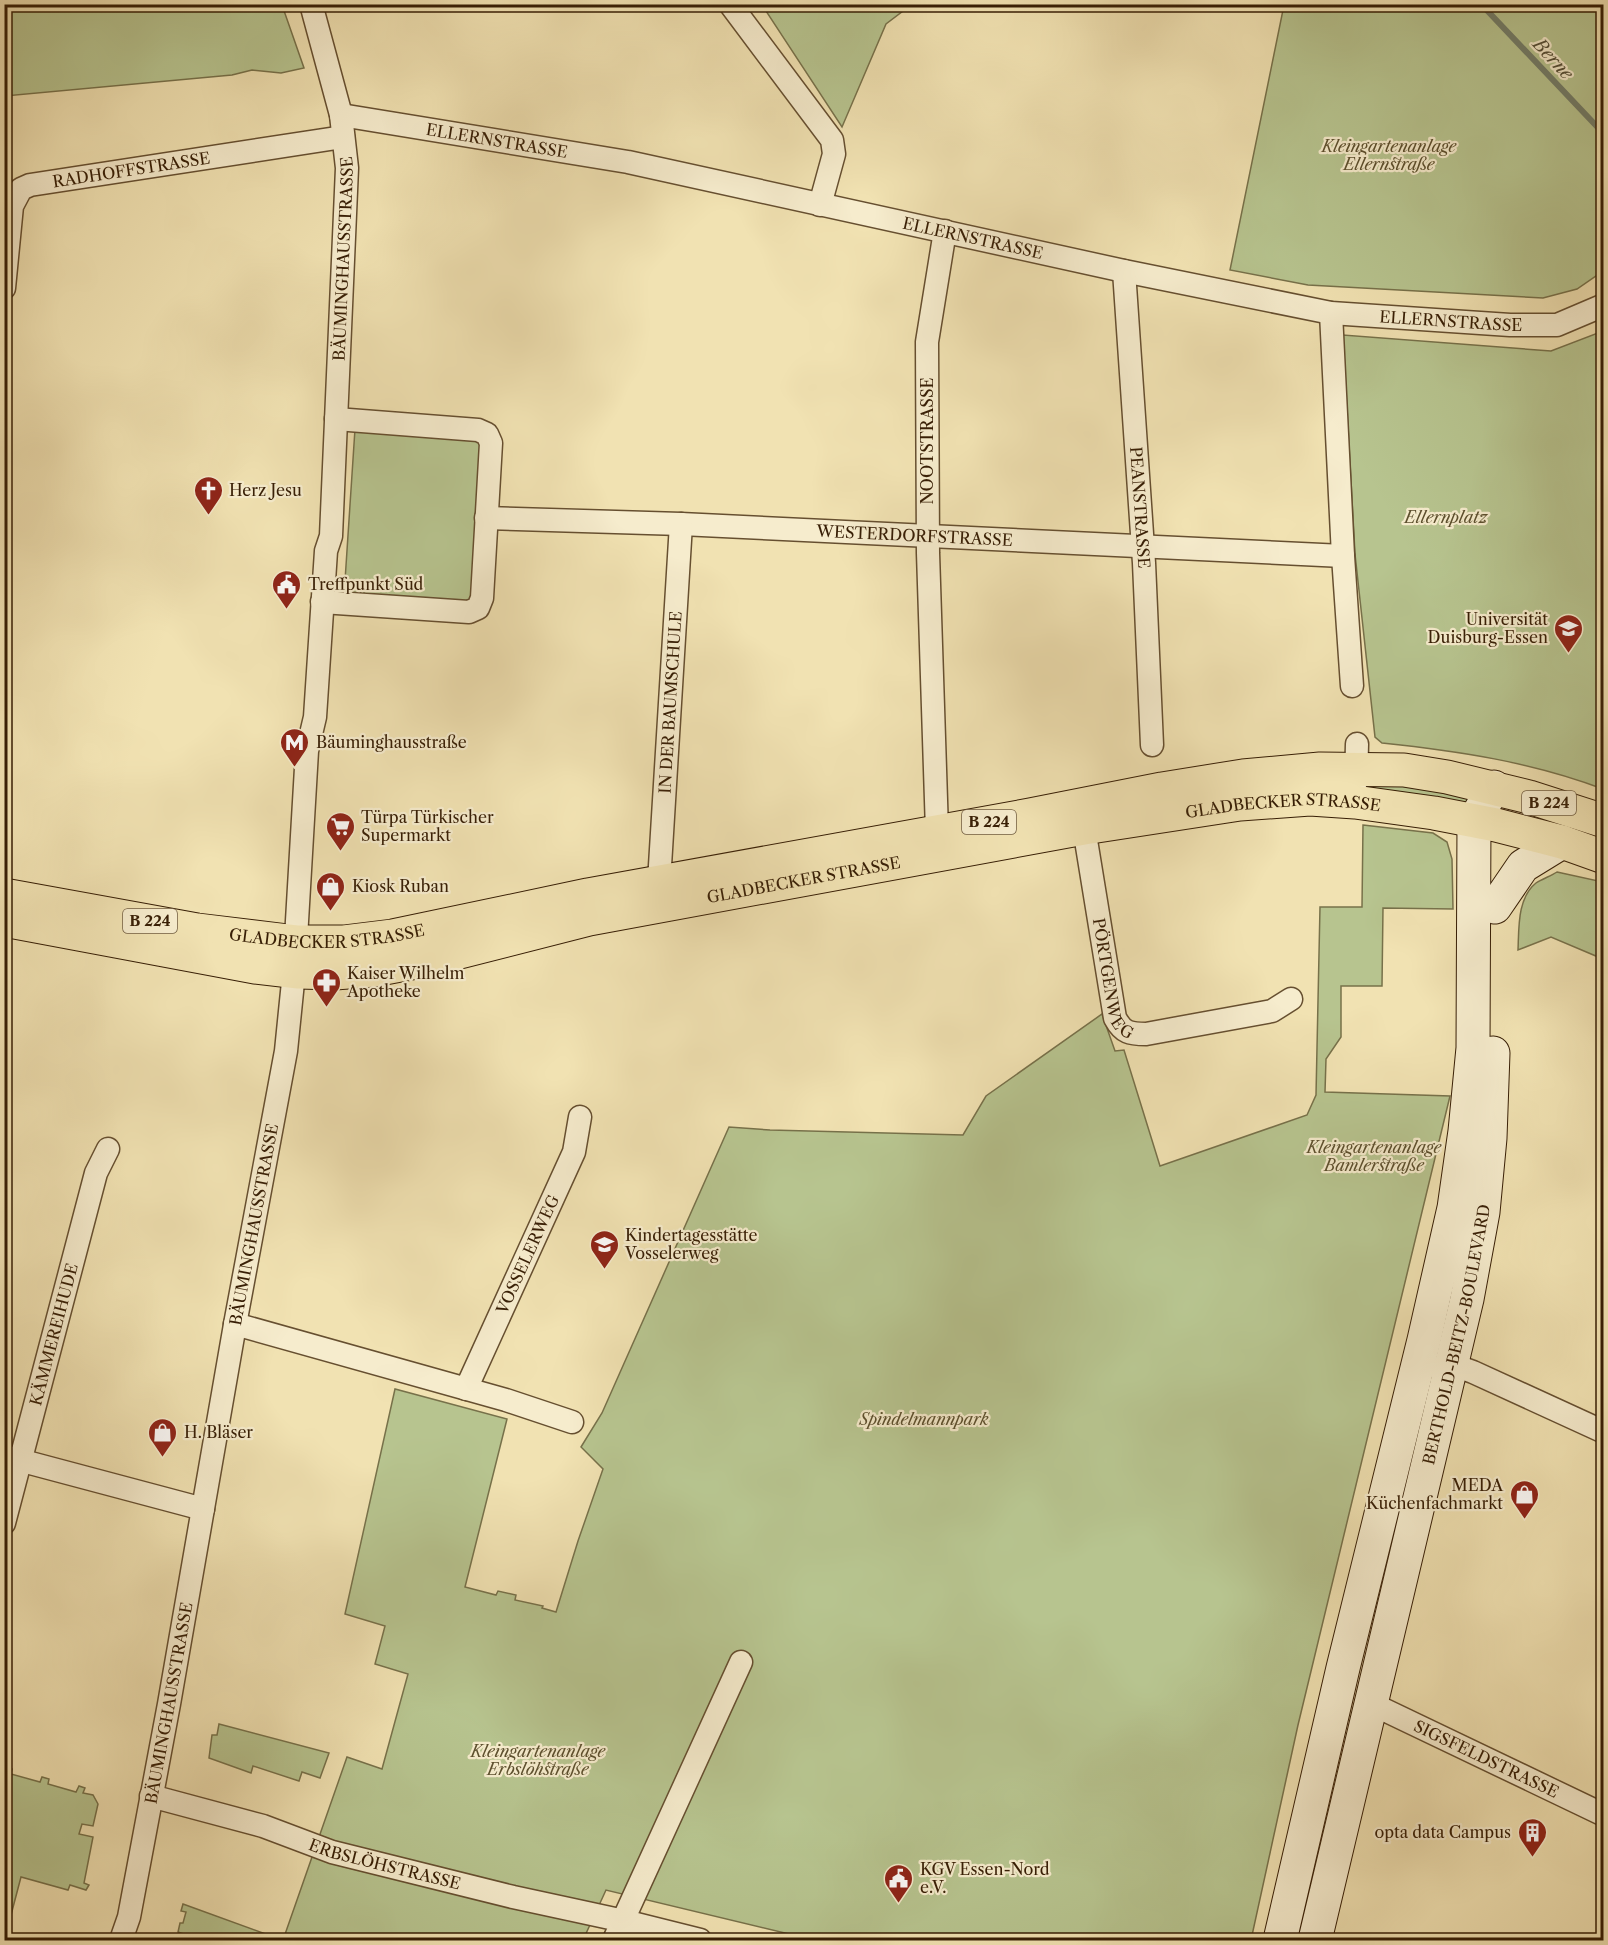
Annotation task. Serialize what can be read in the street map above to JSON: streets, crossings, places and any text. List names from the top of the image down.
{
  "streets": {
    "main road": ["B 224", "GLADBECKER STRASSE", "BERTHOLD-BEITZ-BOULEVARD"],
    "street": [
      "ELLERNSTRASSE",
      "RADHOFFSTRASSE",
      "BÄUMINGHAUSSTRASSE",
      "NOOTSTRASSE",
      "PEANSTRASSE",
      "WESTERDORFSTRASSE",
      "IN DER BAUMSCHULE",
      "PÖRTGENWEG",
      "VOSSELERWEG",
      "KÄMMEREIHUDE",
      "SIGSFELDSTRASSE",
      "ERBSLÖHSTRASSE"
    ]
  },
  "crossings": [
    ["ELLERNSTRASSE", "BÄUMINGHAUSSTRASSE"],
    ["ELLERNSTRASSE", "NOOTSTRASSE"],
    ["ELLERNSTRASSE", "PEANSTRASSE"],
    ["RADHOFFSTRASSE", "BÄUMINGHAUSSTRASSE"],
    ["BÄUMINGHAUSSTRASSE", "GLADBECKER STRASSE"],
    ["BÄUMINGHAUSSTRASSE", "ERBSLÖHSTRASSE"],
    ["NOOTSTRASSE", "WESTERDORFSTRASSE"],
    ["NOOTSTRASSE", "GLADBECKER STRASSE"],
    ["PEANSTRASSE", "WESTERDORFSTRASSE"],
    ["WESTERDORFSTRASSE", "IN DER BAUMSCHULE"],
    ["IN DER BAUMSCHULE", "GLADBECKER STRASSE"],
    ["GLADBECKER STRASSE", "PÖRTGENWEG"],
    ["GLADBECKER STRASSE", "BERTHOLD-BEITZ-BOULEVARD"],
    ["BERTHOLD-BEITZ-BOULEVARD", "SIGSFELDSTRASSE"]
  ],
  "water": ["Berne"],
  "parks": [
    "Kleingartenanlage Ellernstraße",
    "Ellernplatz",
    "Kleingartenanlage Bamlerstraße",
    "Spindelmannpark",
    "Kleingartenanlage Erbslöhstraße"
  ],
  "places": {
    "church": ["Herz Jesu"],
    "public building": ["Treffpunkt Süd", "KGV Essen-Nord e.V."],
    "school or university": ["Universität Duisburg-Essen", "Kindertagesstätte Vosselerweg"],
    "metro station": ["Bäuminghausstraße"],
    "supermarket": ["Türpa Türkischer Supermarkt"],
    "shop": ["Kiosk Ruban", "H. Bläser", "MEDA Küchenfachmarkt"],
    "pharmacy": ["Kaiser Wilhelm Apotheke"],
    "building": ["opta data Campus"]
  }
}
